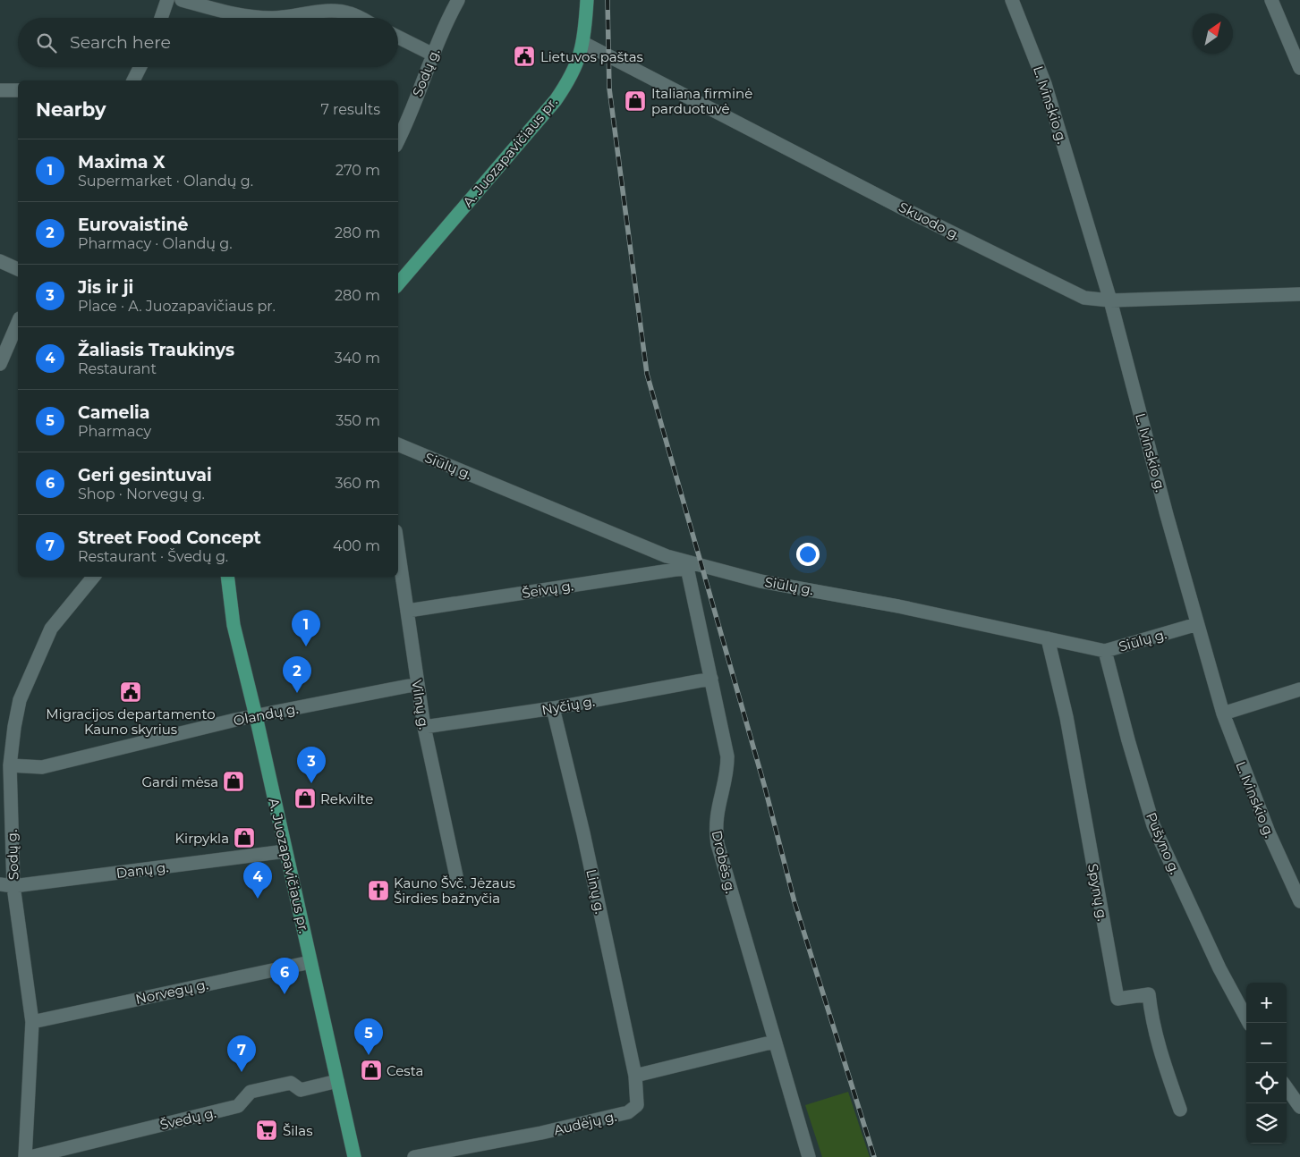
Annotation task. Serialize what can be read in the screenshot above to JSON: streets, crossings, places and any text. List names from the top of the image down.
{
  "streets": {
    "main road": ["A. Juozapavičiaus pr."],
    "street": [
      "Sodų g.",
      "L. Ivinskio g.",
      "Skuodo g.",
      "Siūlų g.",
      "Šeivų g.",
      "Vilnų g.",
      "Nyčių g.",
      "Olandų g.",
      "Pušyno g.",
      "Drobės g.",
      "Danų g.",
      "Linų g.",
      "Spynų g.",
      "Norvegų g.",
      "Švedų g.",
      "Audėjų g."
    ]
  },
  "crossings": [
    ["Sodų g.", "Olandų g."],
    ["Sodų g.", "Danų g."],
    ["Sodų g.", "Norvegų g."],
    ["L. Ivinskio g.", "Skuodo g."],
    ["L. Ivinskio g.", "Siūlų g."],
    ["A. Juozapavičiaus pr.", "Skuodo g."],
    ["A. Juozapavičiaus pr.", "Olandų g."],
    ["A. Juozapavičiaus pr.", "Danų g."],
    ["A. Juozapavičiaus pr.", "Norvegų g."],
    ["A. Juozapavičiaus pr.", "Švedų g."],
    ["Siūlų g.", "Šeivų g."],
    ["Siūlų g.", "Pušyno g."],
    ["Siūlų g.", "Drobės g."],
    ["Siūlų g.", "Spynų g."],
    ["Šeivų g.", "Vilnų g."],
    ["Šeivų g.", "Drobės g."],
    ["Vilnų g.", "Nyčių g."],
    ["Vilnų g.", "Olandų g."],
    ["Nyčių g.", "Drobės g."],
    ["Nyčių g.", "Linų g."],
    ["Linų g.", "Audėjų g."]
  ],
  "places": {
    "public building": ["Lietuvos paštas", "Migracijos departamento Kauno skyrius"],
    "shop": [
      "Italiana firminė parduotuvė",
      "Gardi mėsa",
      "Rekvilte",
      "Kirpykla",
      "Cesta"
    ],
    "church": ["Kauno Švč. Jėzaus Širdies bažnyčia"],
    "supermarket": ["Šilas"]
  },
  "north": "top right",
  "page": {
    "search": "Search here",
    "heading": ["Nearby", "7 results"],
    "list": [
      {
        "mark": "1",
        "name": "Maxima X",
        "note": "Supermarket · Olandų g.",
        "value": "270 m"
      },
      {
        "mark": "2",
        "name": "Eurovaistinė",
        "note": "Pharmacy · Olandų g.",
        "value": "280 m"
      },
      {
        "mark": "3",
        "name": "Jis ir ji",
        "note": "Place · A. Juozapavičiaus pr.",
        "value": "280 m"
      },
      {
        "mark": "4",
        "name": "Žaliasis Traukinys",
        "note": "Restaurant",
        "value": "340 m"
      },
      {
        "mark": "5",
        "name": "Camelia",
        "note": "Pharmacy",
        "value": "350 m"
      },
      {
        "mark": "6",
        "name": "Geri gesintuvai",
        "note": "Shop · Norvegų g.",
        "value": "360 m"
      },
      {
        "mark": "7",
        "name": "Street Food Concept",
        "note": "Restaurant · Švedų g.",
        "value": "400 m"
      }
    ],
    "pins": [
      "1",
      "2",
      "3",
      "4",
      "6",
      "5",
      "7"
    ],
    "map_buttons": ["+", "−"]
  }
}
